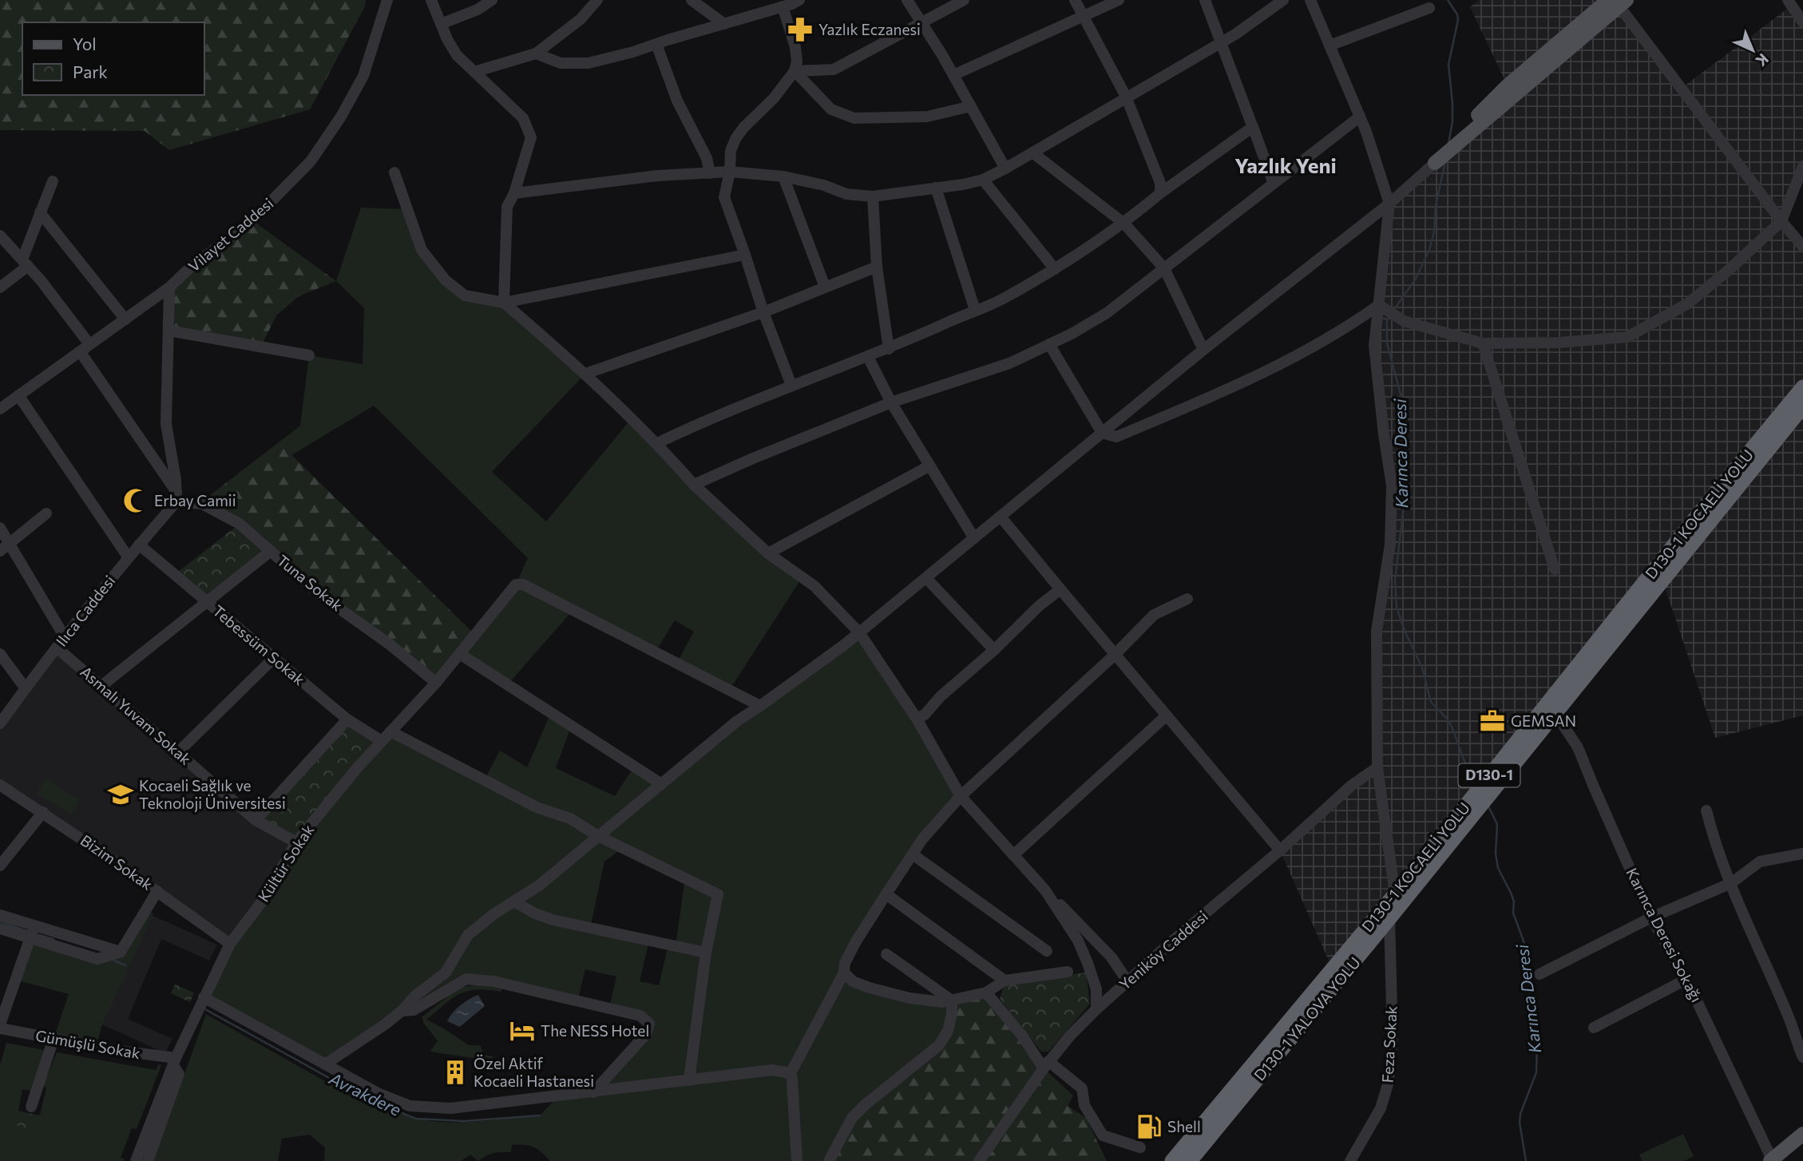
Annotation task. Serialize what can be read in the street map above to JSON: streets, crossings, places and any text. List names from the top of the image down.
{
  "streets": {
    "highway": ["D130-1 KOCAELİ YOLU", "D130-1", "D130-1 YALOVA YOLU"],
    "street": [
      "Vilayet Caddesi",
      "Tuna Sokak",
      "Ilıca Caddesi",
      "Tebessüm Sokak",
      "Asmalı Yuvam Sokak",
      "Bizim Sokak",
      "Kültür Sokak",
      "Karınca Deresi Sokağı",
      "Yeniköy Caddesi",
      "Gümüşlü Sokak",
      "Feza Sokak"
    ]
  },
  "crossings": [
    ["Tuna Sokak", "Ilıca Caddesi"],
    ["Tuna Sokak", "Kültür Sokak"],
    ["Ilıca Caddesi", "Tebessüm Sokak"],
    ["Ilıca Caddesi", "Asmalı Yuvam Sokak"],
    ["Tebessüm Sokak", "Kültür Sokak"],
    ["Asmalı Yuvam Sokak", "Kültür Sokak"],
    ["Bizim Sokak", "Kültür Sokak"],
    ["Kültür Sokak", "Gümüşlü Sokak"],
    ["Karınca Deresi Sokağı", "D130-1 YALOVA YOLU"],
    ["D130-1 YALOVA YOLU", "Feza Sokak"]
  ],
  "districts": ["Yazlık Yeni"],
  "water": ["Karınca Deresi", "Avrakdere"],
  "places": {
    "pharmacy": ["Yazlık Eczanesi"],
    "mosque": ["Erbay Camii"],
    "office": ["GEMSAN"],
    "school or university": ["Kocaeli Sağlık ve Teknoloji Üniversitesi"],
    "hotel": ["The NESS Hotel"],
    "building": ["Özel Aktif Kocaeli Hastanesi"],
    "fuel station": ["Shell"]
  },
  "legend": ["Yol", "Park"],
  "north": "bottom right"
}
